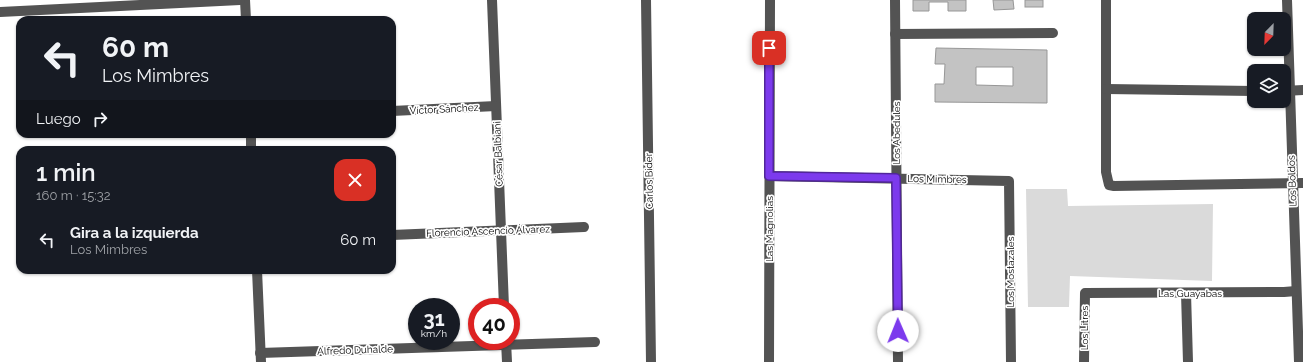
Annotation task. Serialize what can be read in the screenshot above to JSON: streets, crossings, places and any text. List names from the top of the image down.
{
  "streets": {
    "street": [
      "Víctor Sánchez",
      "Los Abedules",
      "César Balbiani",
      "Los Mimbres",
      "Carlos Bider",
      "Los Boldos",
      "Las Magnolias",
      "Florencio Ascencio Álvarez",
      "Los Mostazales",
      "Las Guayabas",
      "Los Litres",
      "Alfredo Duhalde"
    ]
  },
  "crossings": [
    ["Víctor Sánchez", "César Balbiani"],
    ["Los Abedules", "Los Mimbres"],
    ["César Balbiani", "Florencio Ascencio Álvarez"],
    ["Los Mimbres", "Las Magnolias"],
    ["Los Mimbres", "Los Mostazales"],
    ["Los Boldos", "Las Guayabas"],
    ["Las Guayabas", "Los Litres"]
  ],
  "north": "bottom left",
  "page": {
    "turn": ["60 m", "Los Mimbres"],
    "then": "Luego",
    "heading": ["1 min", "160 m · 15:32"],
    "list": [
      {
        "name": "Gira a la izquierda",
        "note": "Los Mimbres",
        "value": "60 m"
      }
    ],
    "speed": "31 km/h",
    "limit": "40"
  }
}
